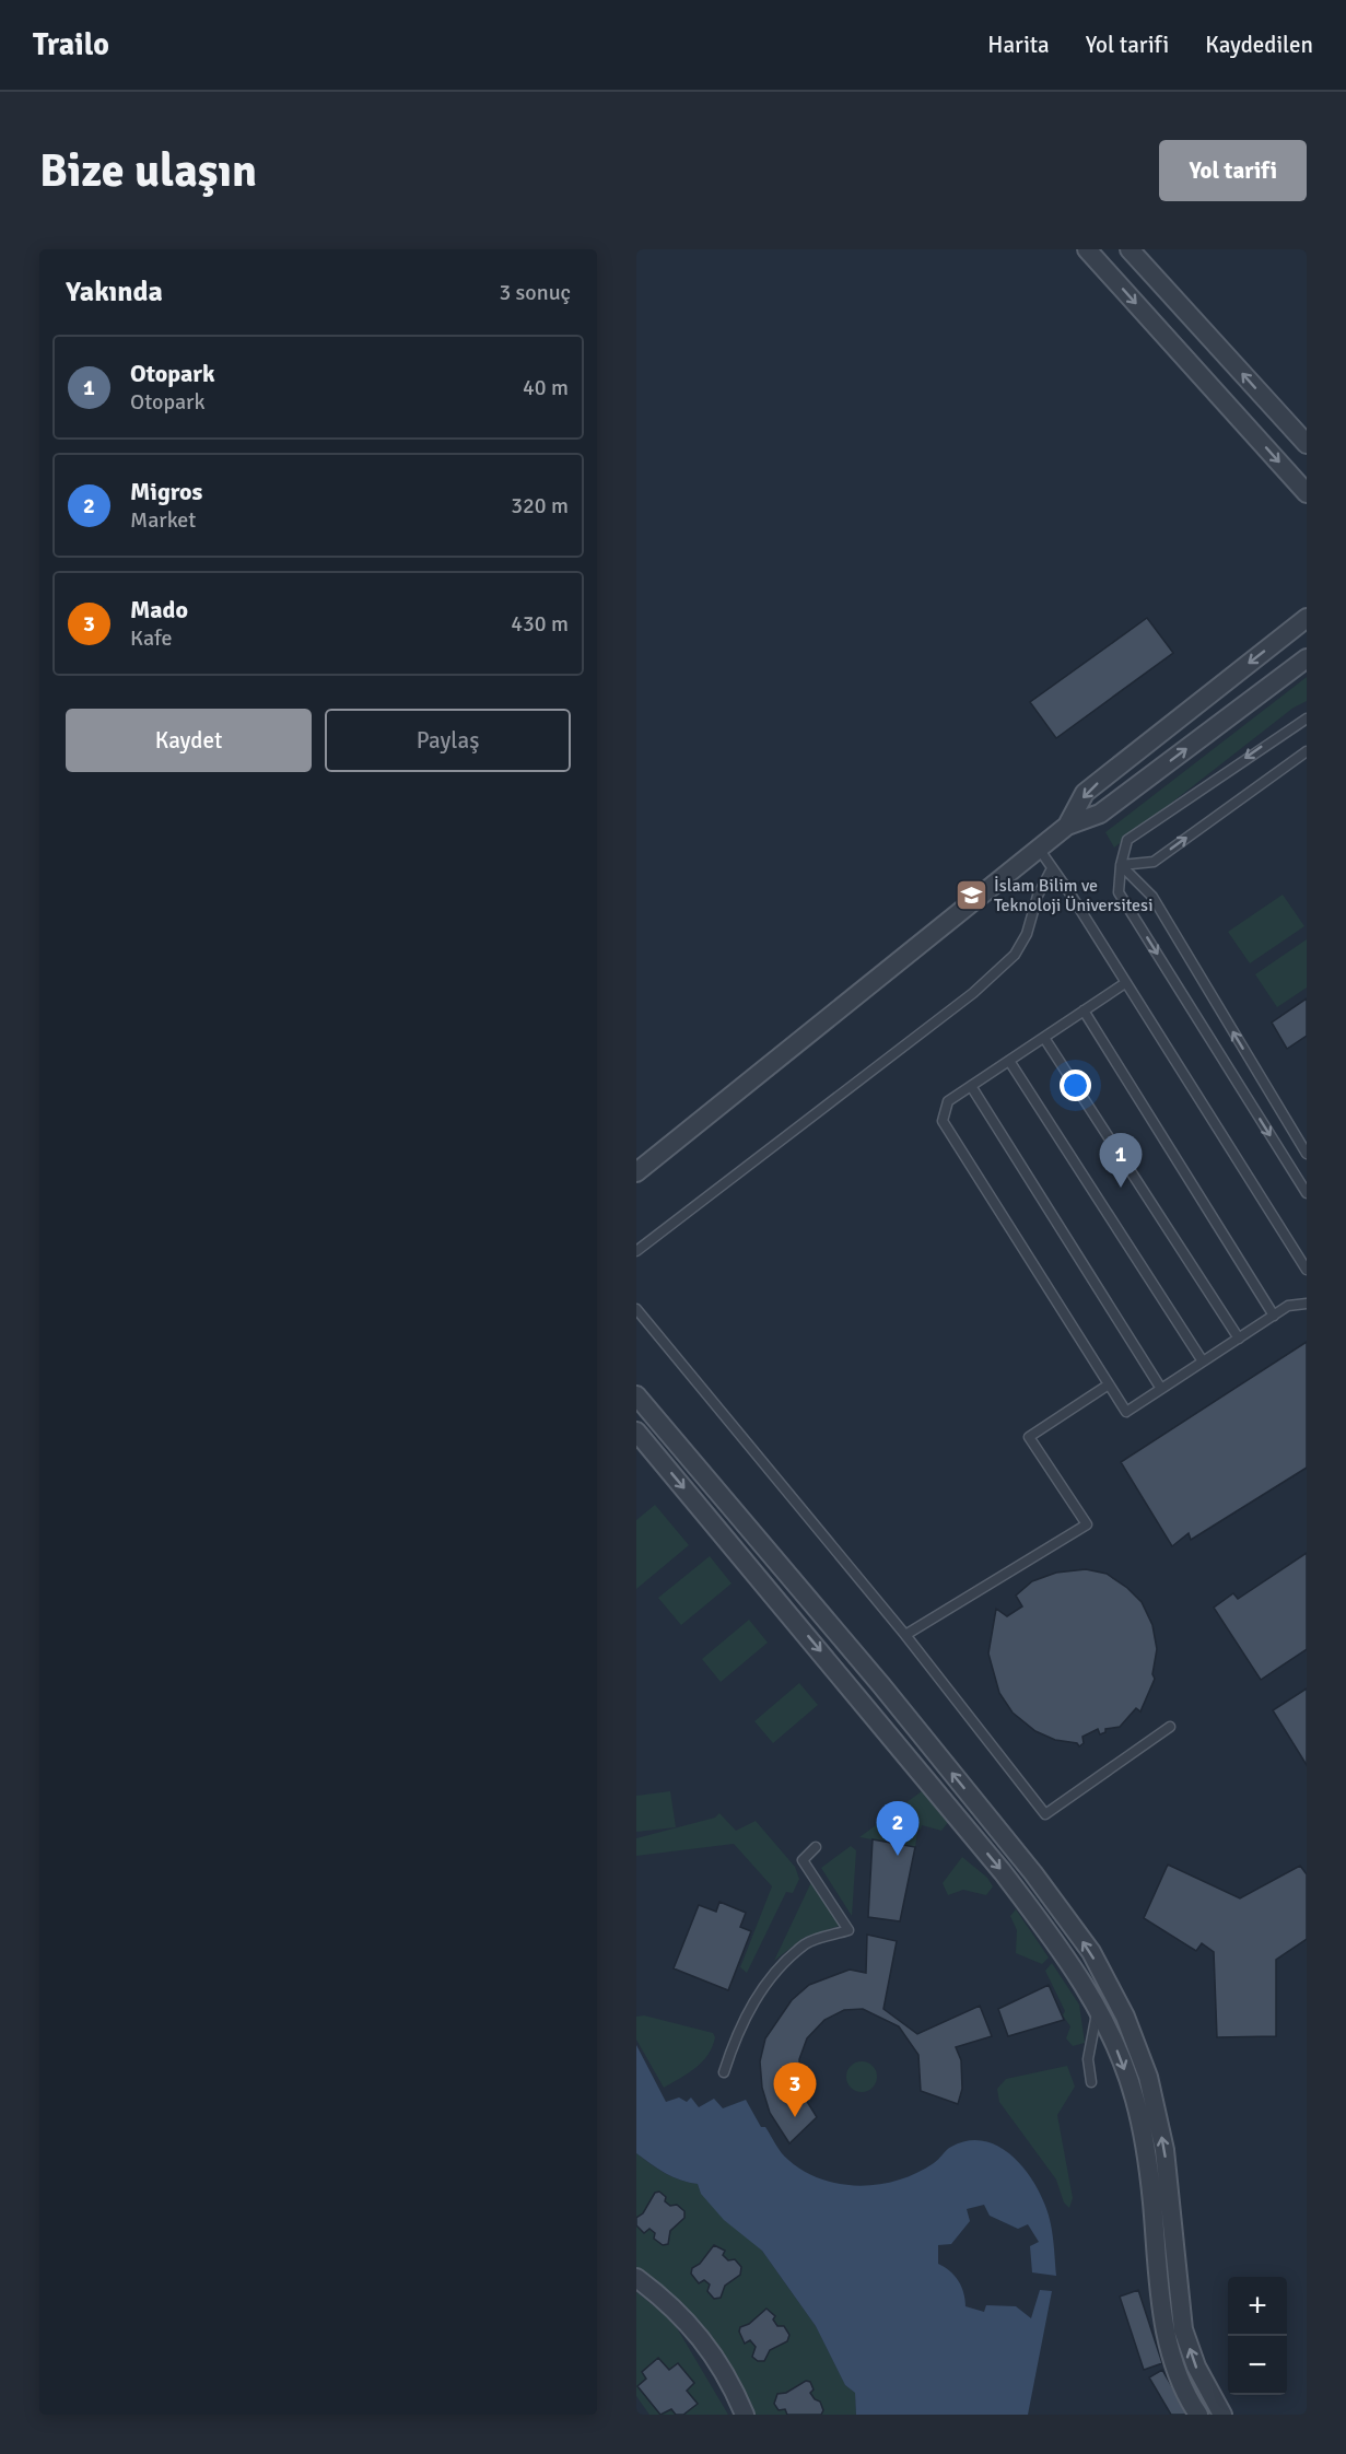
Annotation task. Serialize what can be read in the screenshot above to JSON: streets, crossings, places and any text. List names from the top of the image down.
{
  "places": {
    "school or university": ["İslam Bilim ve Teknoloji Üniversitesi"]
  },
  "page": {
    "header": "Trailo",
    "nav": ["Harita", "Yol tarifi", "Kaydedilen"],
    "buttons": [
      "Yol tarifi",
      ["Kaydet", "Paylaş"]
    ],
    "title": "Bize ulaşın",
    "heading": ["Yakında", "3 sonuç"],
    "list": [
      {
        "mark": "1",
        "name": "Otopark",
        "note": "Otopark",
        "value": "40 m"
      },
      {
        "mark": "2",
        "name": "Migros",
        "note": "Market",
        "value": "320 m"
      },
      {
        "mark": "3",
        "name": "Mado",
        "note": "Kafe",
        "value": "430 m"
      }
    ],
    "pins": ["1", "2", "3"],
    "map_buttons": ["+", "−"]
  }
}
